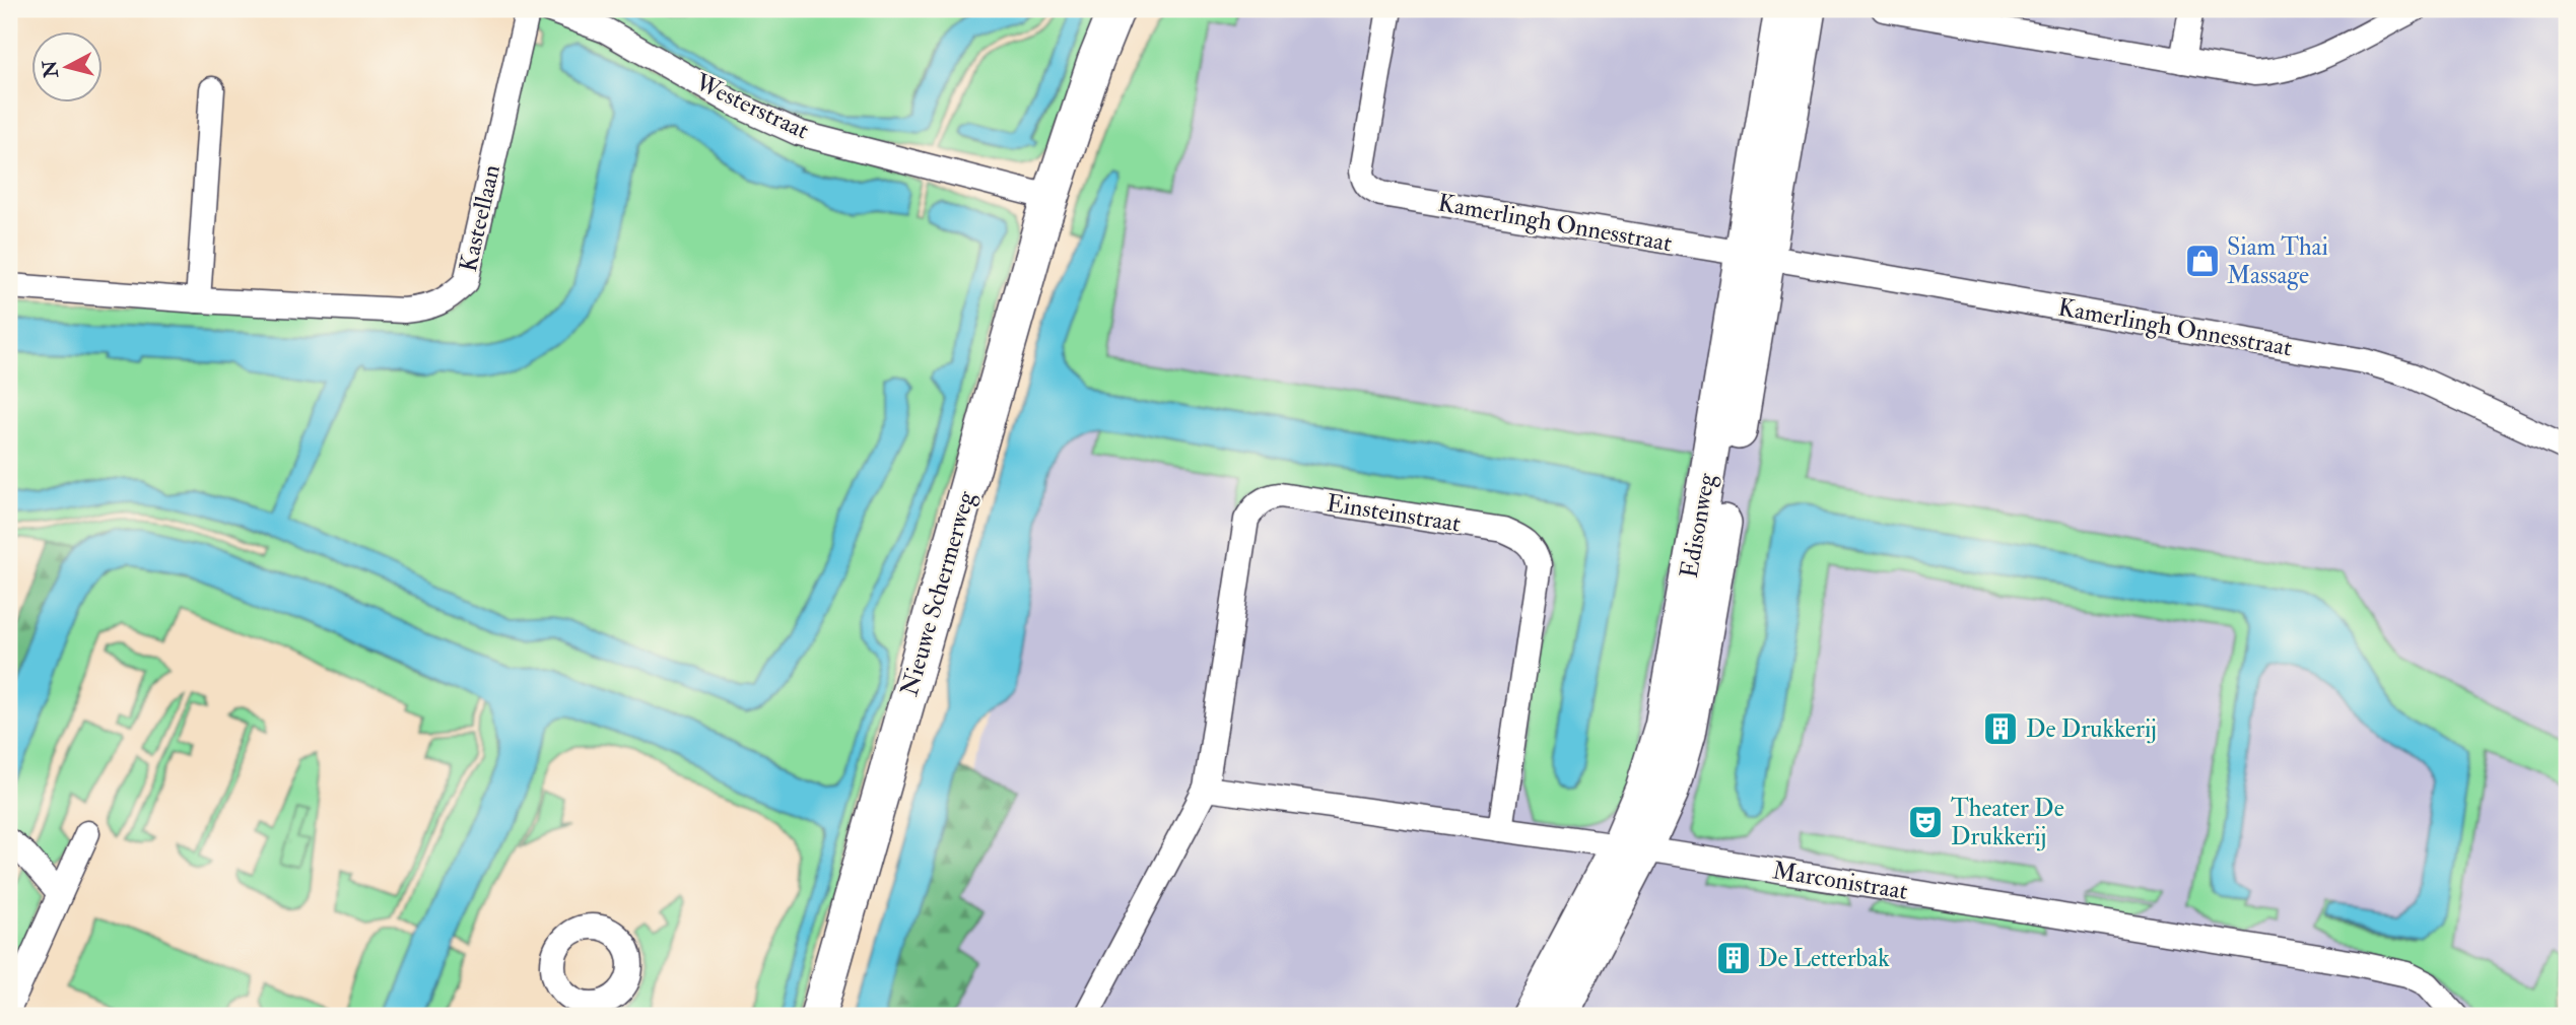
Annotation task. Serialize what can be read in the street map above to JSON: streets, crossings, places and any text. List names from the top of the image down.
{
  "streets": {
    "street": [
      "Westerstraat",
      "Kasteellaan",
      "Kamerlingh Onnesstraat",
      "Einsteinstraat",
      "Edisonweg",
      "Nieuwe Schermerweg",
      "Marconistraat"
    ]
  },
  "crossings": [
    ["Westerstraat", "Nieuwe Schermerweg"],
    ["Kamerlingh Onnesstraat", "Edisonweg"],
    ["Einsteinstraat", "Marconistraat"],
    ["Edisonweg", "Marconistraat"]
  ],
  "places": {
    "shop": ["Siam Thai Massage"],
    "building": ["De Drukkerij", "De Letterbak"],
    "theatre": ["Theater De Drukkerij"]
  },
  "north": "left"
}
